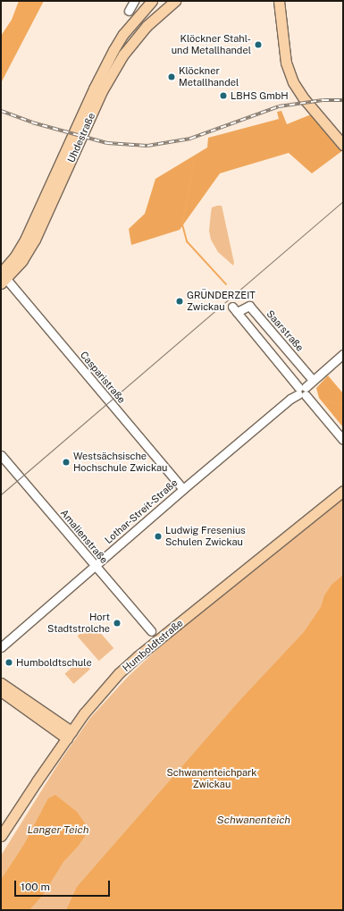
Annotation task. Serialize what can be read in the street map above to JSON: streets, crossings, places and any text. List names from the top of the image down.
{
  "streets": {
    "main road": ["Uhdestraße", "Humboldtstraße"],
    "street": [
      "Saarstraße",
      "Casparistraße",
      "Lothar-Streit-Straße",
      "Amalienstraße"
    ]
  },
  "crossings": [
    ["Uhdestraße", "Casparistraße"],
    ["Saarstraße", "Lothar-Streit-Straße"],
    ["Casparistraße", "Lothar-Streit-Straße"],
    ["Lothar-Streit-Straße", "Amalienstraße"]
  ],
  "water": ["Schwanenteich", "Langer Teich"],
  "parks": ["Schwanenteichpark Zwickau"],
  "places": [
    "Klöckner Stahl- und Metallhandel",
    "Klöckner Metallhandel",
    "LBHS GmbH",
    "GRÜNDERZEIT Zwickau",
    "Westsächsische Hochschule Zwickau",
    "Ludwig Fresenius Schulen Zwickau",
    "Hort Stadtstrolche",
    "Humboldtschule"
  ],
  "scale_bar": "100 m"
}
